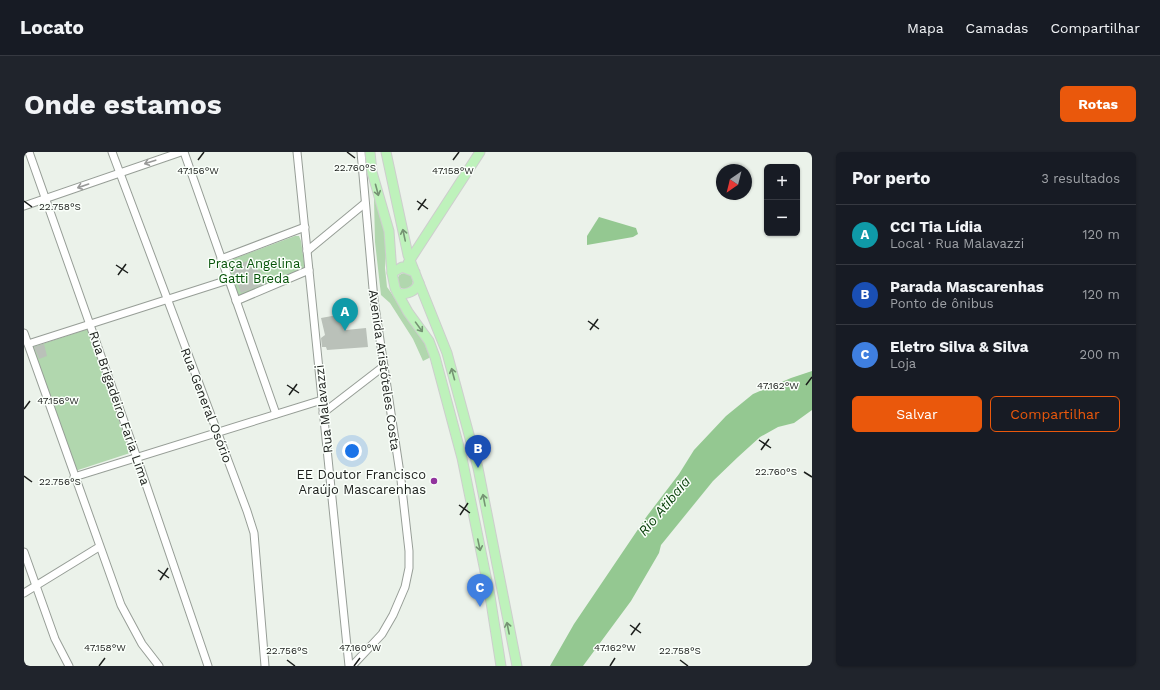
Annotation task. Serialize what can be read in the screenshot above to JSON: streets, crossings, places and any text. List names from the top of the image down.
{
  "streets": {
    "street": [
      "Avenida Aristóteles Costa",
      "Rua General Osório",
      "Rua Brigadeiro Faria Lima",
      "Rua Malavazzi"
    ]
  },
  "crossings": [
    ["Avenida Aristóteles Costa", "Rua Malavazzi"]
  ],
  "water": ["Rio Atibaia"],
  "parks": ["Praça Angelina Gatti Breda"],
  "places": ["EE Doutor Francisco Araújo Mascarenhas"],
  "north": "bottom left",
  "page": {
    "header": "Locato",
    "nav": ["Mapa", "Camadas", "Compartilhar"],
    "buttons": [
      "Rotas",
      ["Salvar", "Compartilhar"]
    ],
    "title": "Onde estamos",
    "heading": ["Por perto", "3 resultados"],
    "map_buttons": ["+", "−"],
    "list": [
      {
        "mark": "A",
        "name": "CCI Tia Lídia",
        "note": "Local · Rua Malavazzi",
        "value": "120 m"
      },
      {
        "mark": "B",
        "name": "Parada Mascarenhas",
        "note": "Ponto de ônibus",
        "value": "120 m"
      },
      {
        "mark": "C",
        "name": "Eletro Silva & Silva",
        "note": "Loja",
        "value": "200 m"
      }
    ],
    "pins": ["A", "B", "C"]
  },
  "coordinates": [
    "22.760°S",
    "47.156°W",
    "47.158°W",
    "22.758°S",
    "47.162°W",
    "22.756°S",
    "47.160°W"
  ]
}
